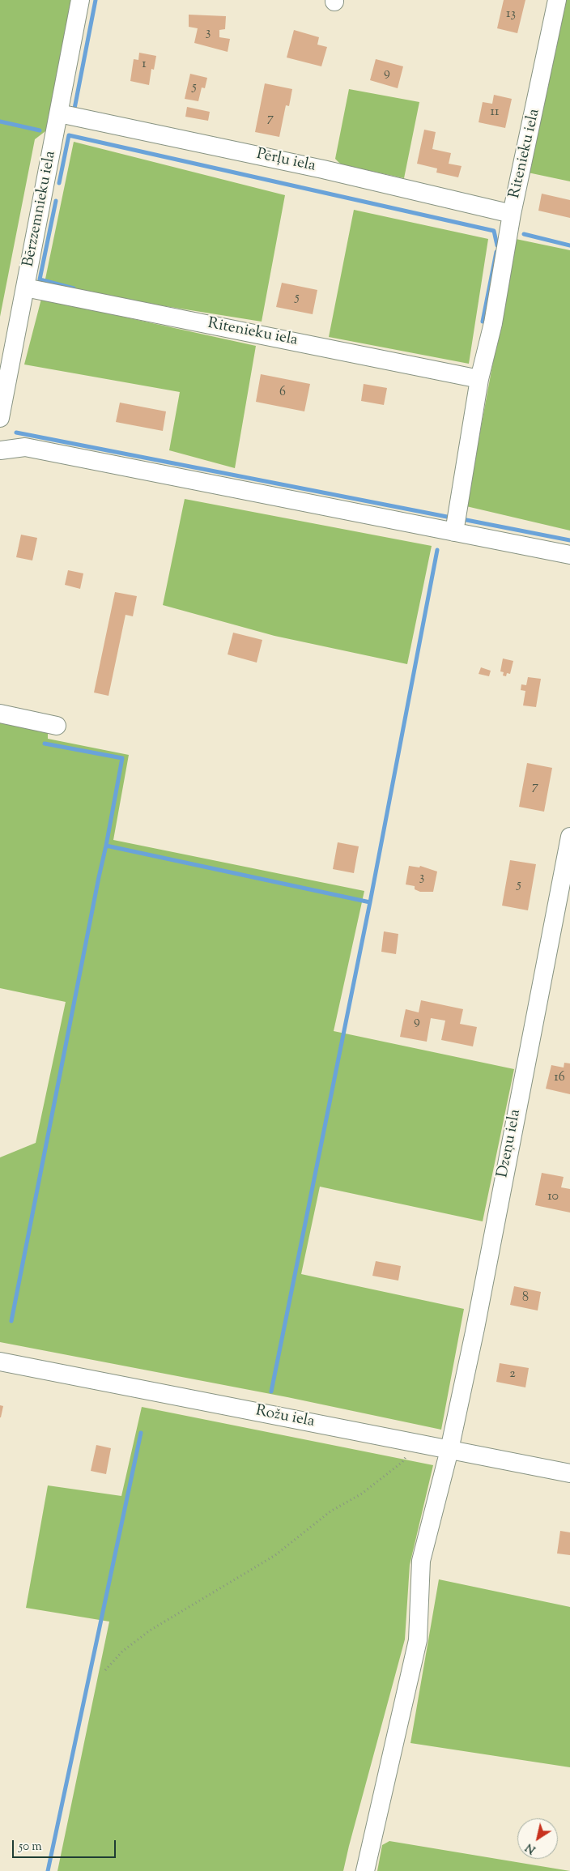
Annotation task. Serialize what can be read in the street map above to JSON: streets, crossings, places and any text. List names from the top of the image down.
{
  "streets": {
    "street": [
      "Ritenieku iela",
      "Pērļu iela",
      "Bērzzemnieku iela",
      "Dzeņu iela",
      "Rožu iela"
    ]
  },
  "crossings": [
    ["Ritenieku iela", "Pērļu iela"],
    ["Ritenieku iela", "Bērzzemnieku iela"],
    ["Pērļu iela", "Bērzzemnieku iela"],
    ["Dzeņu iela", "Rožu iela"]
  ],
  "house_numbers": [
    "13",
    "3",
    "1",
    "9",
    "5",
    "11",
    "7",
    "5",
    "6",
    "7",
    "3",
    "5",
    "9",
    "16",
    "10",
    "8",
    "2"
  ],
  "scale_bar": "50 m",
  "north": "bottom left"
}
